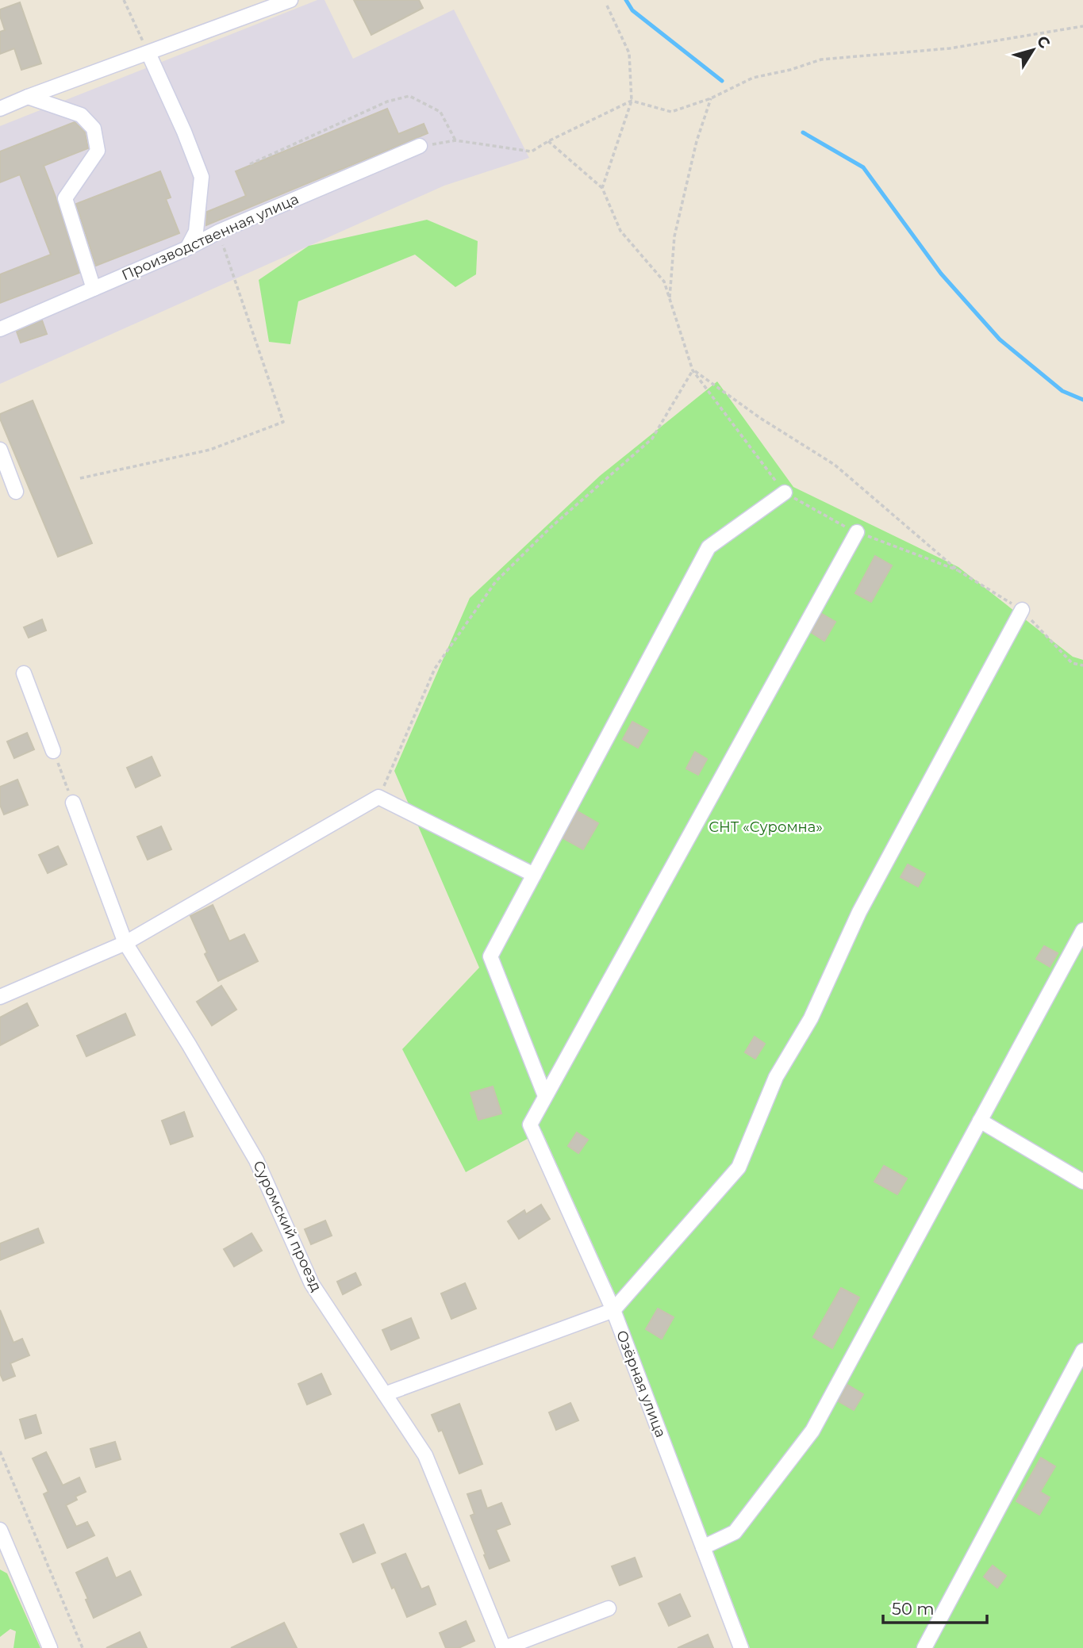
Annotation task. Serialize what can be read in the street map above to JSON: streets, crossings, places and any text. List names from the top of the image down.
{
  "streets": {
    "street": ["Производственная улица", "Суромский проезд", "Озёрная улица"]
  },
  "parks": ["СНТ «Суромна»"],
  "scale_bar": "50 m",
  "north": "top right"
}
